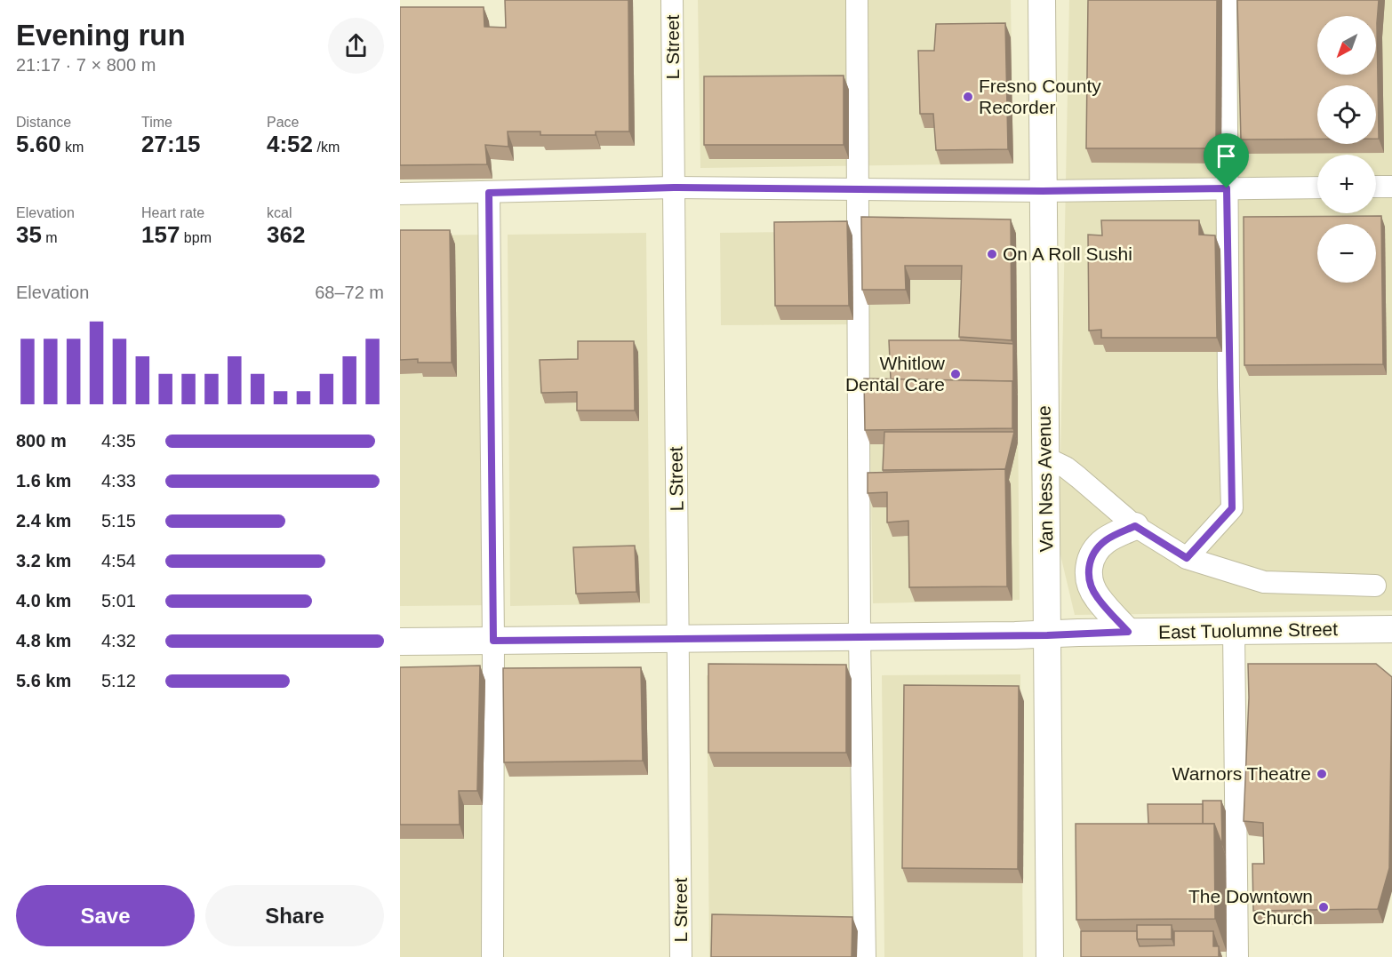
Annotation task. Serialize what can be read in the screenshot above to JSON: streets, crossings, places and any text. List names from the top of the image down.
{
  "streets": {
    "main road": ["Van Ness Avenue", "East Tuolumne Street"],
    "street": ["L Street"]
  },
  "crossings": [
    ["L Street", "East Tuolumne Street"],
    ["Van Ness Avenue", "East Tuolumne Street"]
  ],
  "places": [
    "Fresno County Recorder",
    "On A Roll Sushi",
    "Whitlow Dental Care",
    "Warnors Theatre",
    "The Downtown Church"
  ],
  "north": "bottom left",
  "page": {
    "heading": ["Evening run", "21:17 · 7 × 800 m"],
    "map_buttons": ["+", "−"],
    "stats": [
      ["Distance", "5.60 km"],
      ["Time", "27:15"],
      ["Pace", "4:52 /km"],
      ["Elevation", "35 m"],
      ["Heart rate", "157 bpm"],
      ["kcal", "362"]
    ],
    "chart": ["Elevation", "68–72 m"],
    "list": [
      {
        "name": "800 m",
        "note": "4:35"
      },
      {
        "name": "1.6 km",
        "note": "4:33"
      },
      {
        "name": "2.4 km",
        "note": "5:15"
      },
      {
        "name": "3.2 km",
        "note": "4:54"
      },
      {
        "name": "4.0 km",
        "note": "5:01"
      },
      {
        "name": "4.8 km",
        "note": "4:32"
      },
      {
        "name": "5.6 km",
        "note": "5:12"
      }
    ],
    "buttons": ["Save", "Share"]
  }
}
